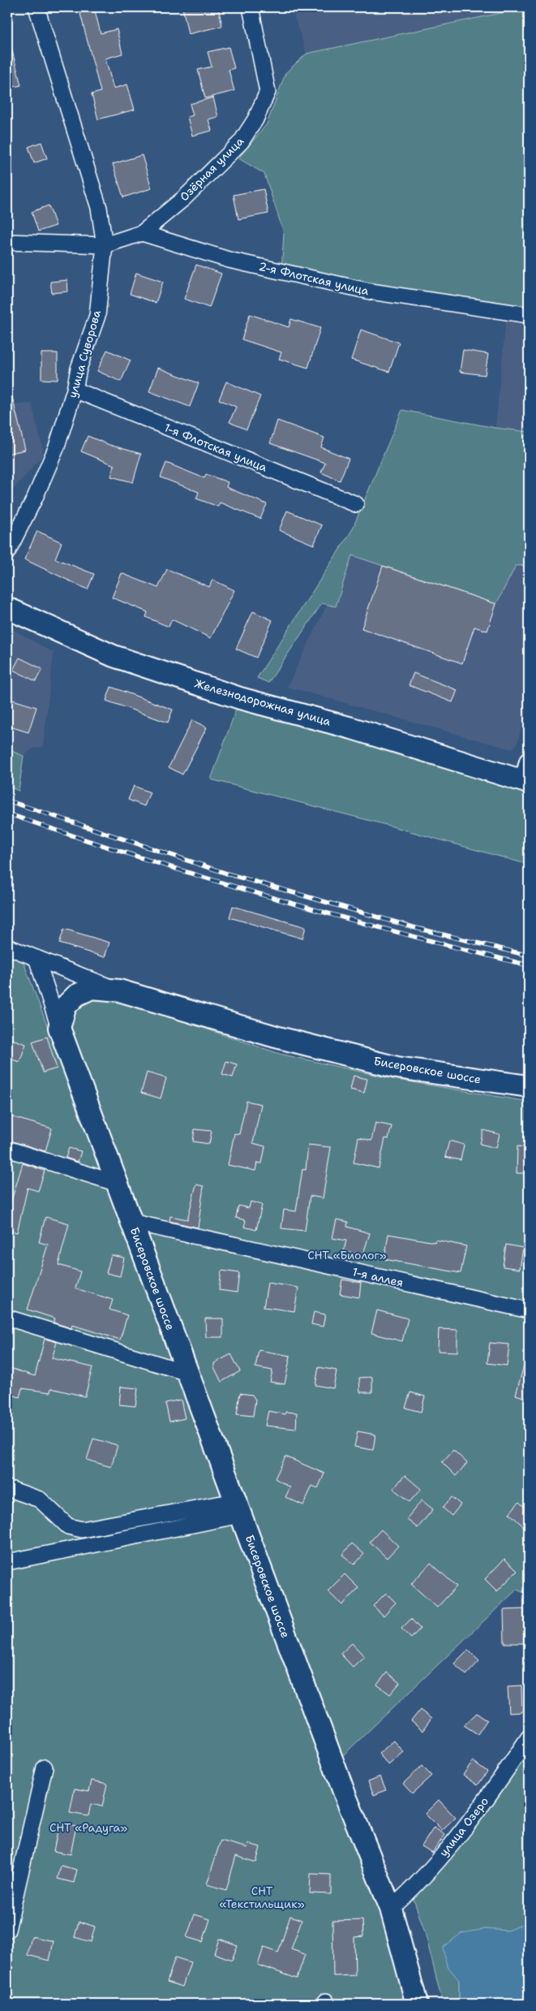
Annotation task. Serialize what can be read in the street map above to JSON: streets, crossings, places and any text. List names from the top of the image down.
{
  "streets": {
    "main road": ["Железнодорожная улица", "Бисеровское шоссе"],
    "street": [
      "Озёрная улица",
      "2-я Флотская улица",
      "улица Суворова",
      "1-я Флотская улица",
      "1-я аллея",
      "улица Озеро"
    ]
  },
  "crossings": [
    ["Озёрная улица", "2-я Флотская улица"],
    ["Озёрная улица", "улица Суворова"],
    ["улица Суворова", "1-я Флотская улица"],
    ["Бисеровское шоссе", "1-я аллея"],
    ["Бисеровское шоссе", "улица Озеро"]
  ],
  "parks": ["СНТ «Биолог»", "СНТ «Радуга»", "СНТ «Текстильщик»"]
}
